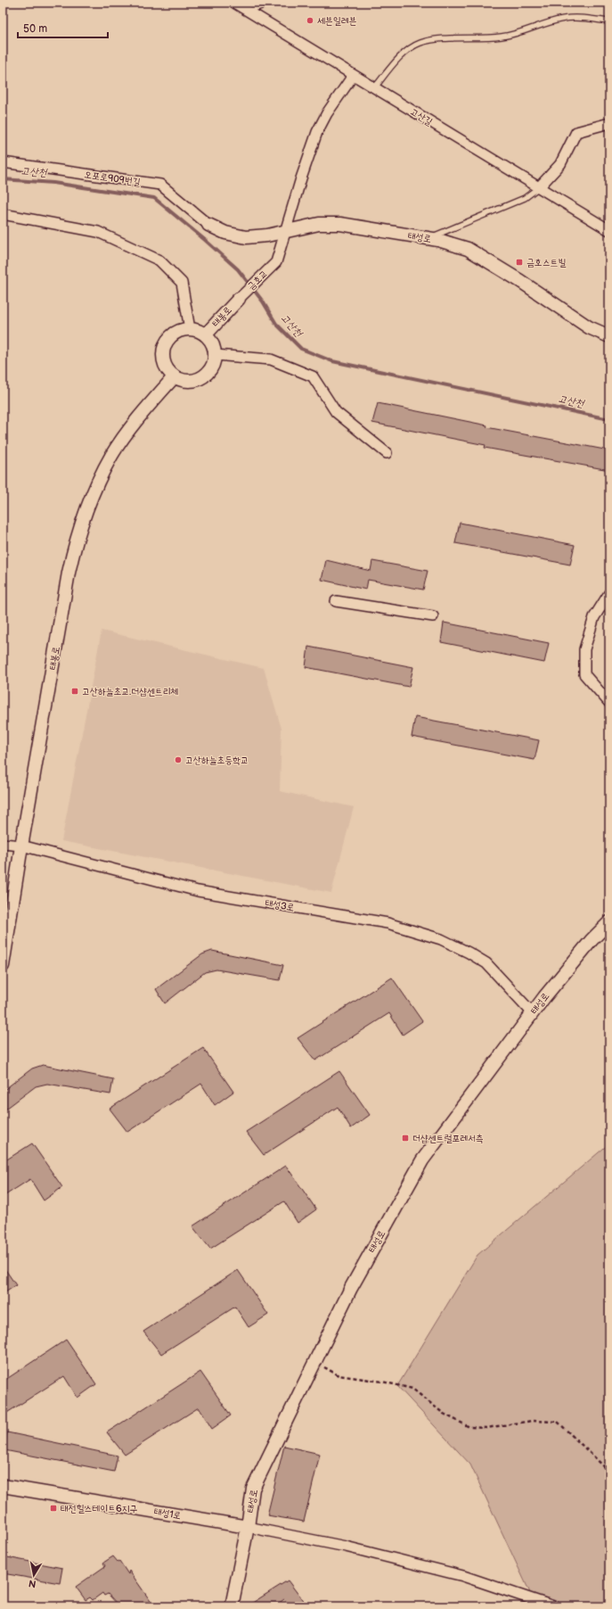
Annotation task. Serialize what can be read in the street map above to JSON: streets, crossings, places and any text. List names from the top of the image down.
{
  "streets": {
    "street": [
      "고산길",
      "오포로909번길",
      "태성로",
      "금호교",
      "태봉로",
      "태성3로",
      "태성1로"
    ]
  },
  "crossings": [
    ["오포로909번길", "태성로"],
    ["태성로", "금호교"],
    ["태성로", "태성3로"],
    ["태성로", "태성1로"],
    ["금호교", "태봉로"],
    ["태봉로", "태성3로"]
  ],
  "water": ["고산천"],
  "places": {
    "other": ["세븐일레븐", "고산하늘초등학교"],
    "transit": [
      "금호스트빌",
      "고산하늘초교.더샵센트리체",
      "더샵센트럴포레서측",
      "태전힐스테이트6지구"
    ]
  },
  "scale_bar": "50 m",
  "north": "bottom"
}
